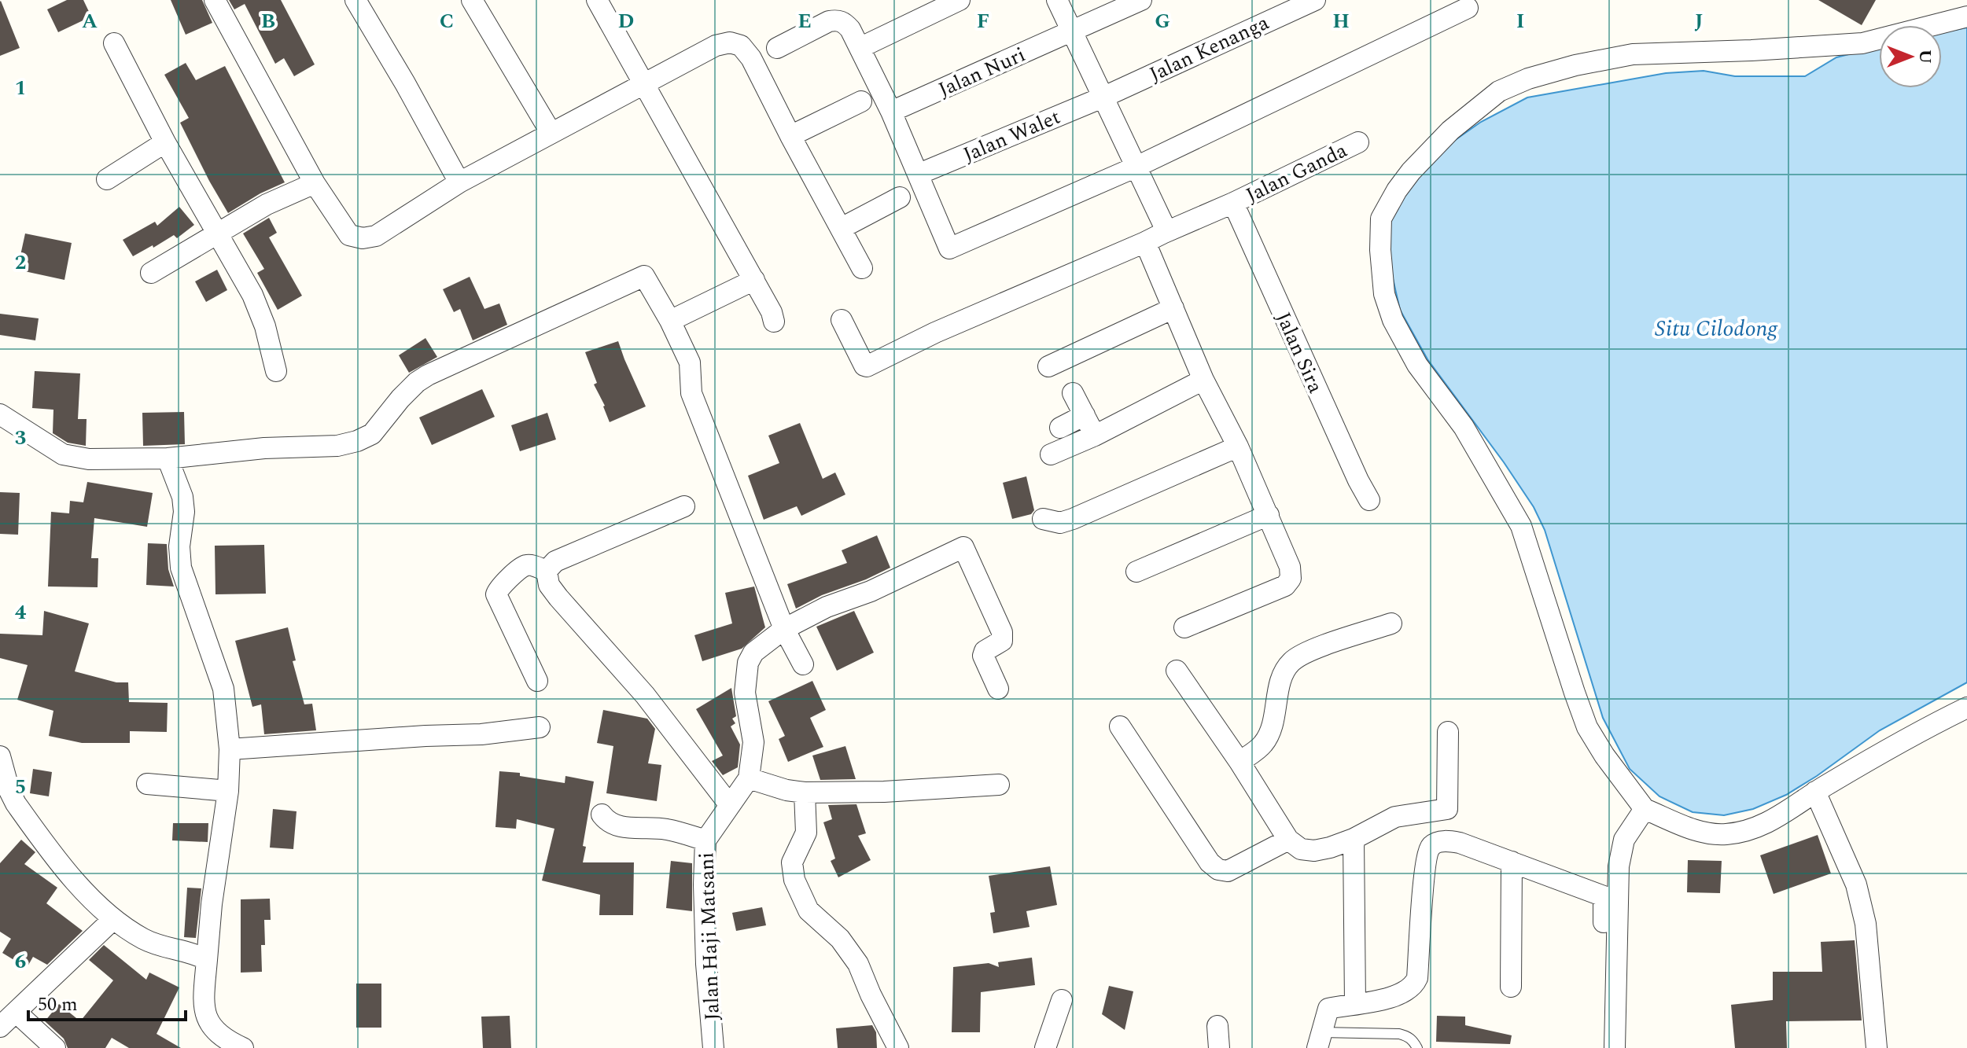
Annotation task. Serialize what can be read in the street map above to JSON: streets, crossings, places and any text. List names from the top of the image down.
{
  "streets": {
    "street": [
      "Jalan Kenanga",
      "Jalan Nuri",
      "Jalan Walet",
      "Jalan Ganda",
      "Jalan Sira",
      "Jalan Haji Matsani"
    ]
  },
  "crossings": [
    ["Jalan Kenanga", "Jalan Walet"],
    ["Jalan Ganda", "Jalan Sira"]
  ],
  "water": ["Situ Cilodong"],
  "scale_bar": "50 m",
  "north": "right",
  "grid": {
    "columns": [
      "A",
      "B",
      "C",
      "D",
      "E",
      "F",
      "G",
      "H",
      "I",
      "J"
    ],
    "rows": [
      "1",
      "2",
      "3",
      "4",
      "5",
      "6"
    ]
  }
}
